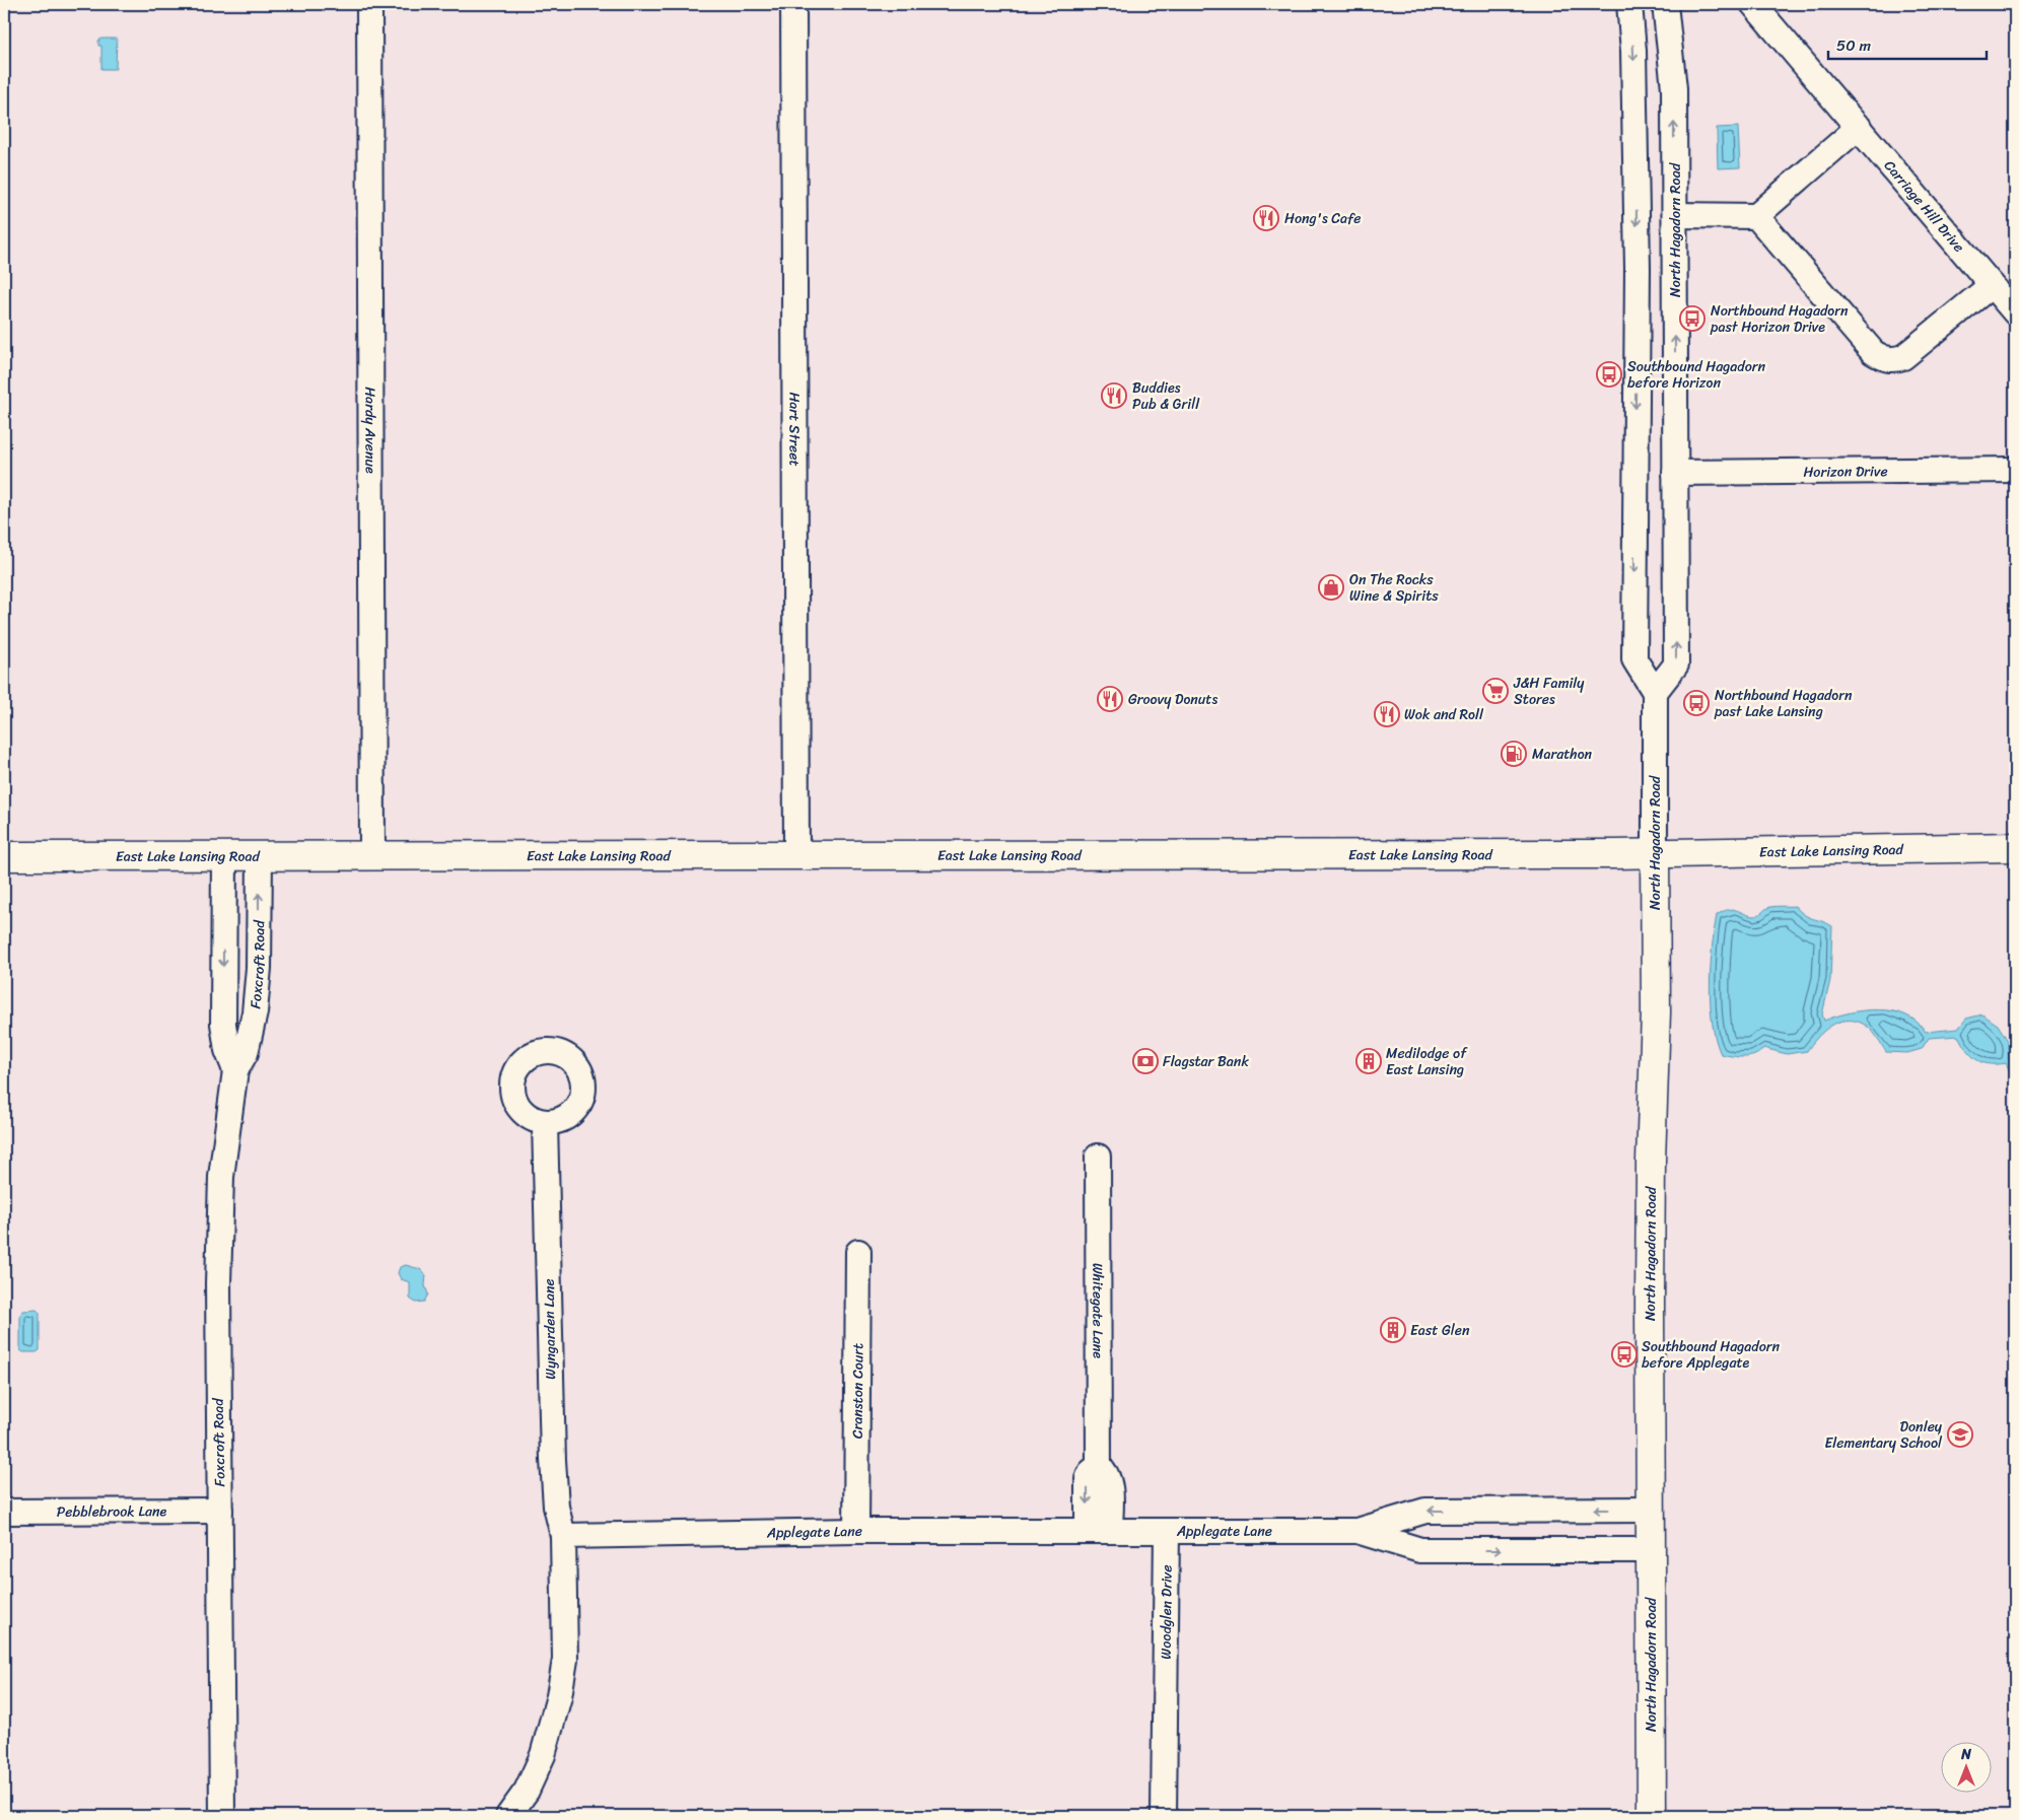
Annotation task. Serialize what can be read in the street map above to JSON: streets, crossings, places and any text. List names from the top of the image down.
{
  "streets": {
    "main road": ["North Hagadorn Road", "East Lake Lansing Road"],
    "street": [
      "Carriage Hill Drive",
      "Hardy Avenue",
      "Hart Street",
      "Horizon Drive",
      "Foxcroft Road",
      "Whitegate Lane",
      "Wyngarden Lane",
      "Cranston Court",
      "Pebblebrook Lane",
      "Applegate Lane",
      "Woodglen Drive"
    ]
  },
  "crossings": [
    ["North Hagadorn Road", "Horizon Drive"],
    ["North Hagadorn Road", "East Lake Lansing Road"],
    ["North Hagadorn Road", "Applegate Lane"],
    ["Hardy Avenue", "East Lake Lansing Road"],
    ["Hart Street", "East Lake Lansing Road"],
    ["East Lake Lansing Road", "Foxcroft Road"],
    ["Foxcroft Road", "Pebblebrook Lane"],
    ["Whitegate Lane", "Applegate Lane"],
    ["Wyngarden Lane", "Applegate Lane"],
    ["Cranston Court", "Applegate Lane"],
    ["Applegate Lane", "Woodglen Drive"]
  ],
  "places": {
    "restaurant": [
      "Hong's Cafe",
      "Buddies Pub & Grill",
      "Groovy Donuts",
      "Wok and Roll"
    ],
    "bus stop": [
      "Northbound Hagadorn past Horizon Drive",
      "Southbound Hagadorn before Horizon",
      "Northbound Hagadorn past Lake Lansing",
      "Southbound Hagadorn before Applegate"
    ],
    "shop": ["On The Rocks Wine & Spirits"],
    "supermarket": ["J&H Family Stores"],
    "fuel station": ["Marathon"],
    "bank": ["Flagstar Bank"],
    "building": ["Medilodge of East Lansing", "East Glen"],
    "school or university": ["Donley Elementary School"]
  },
  "scale_bar": "50 m",
  "north": "top"
}
